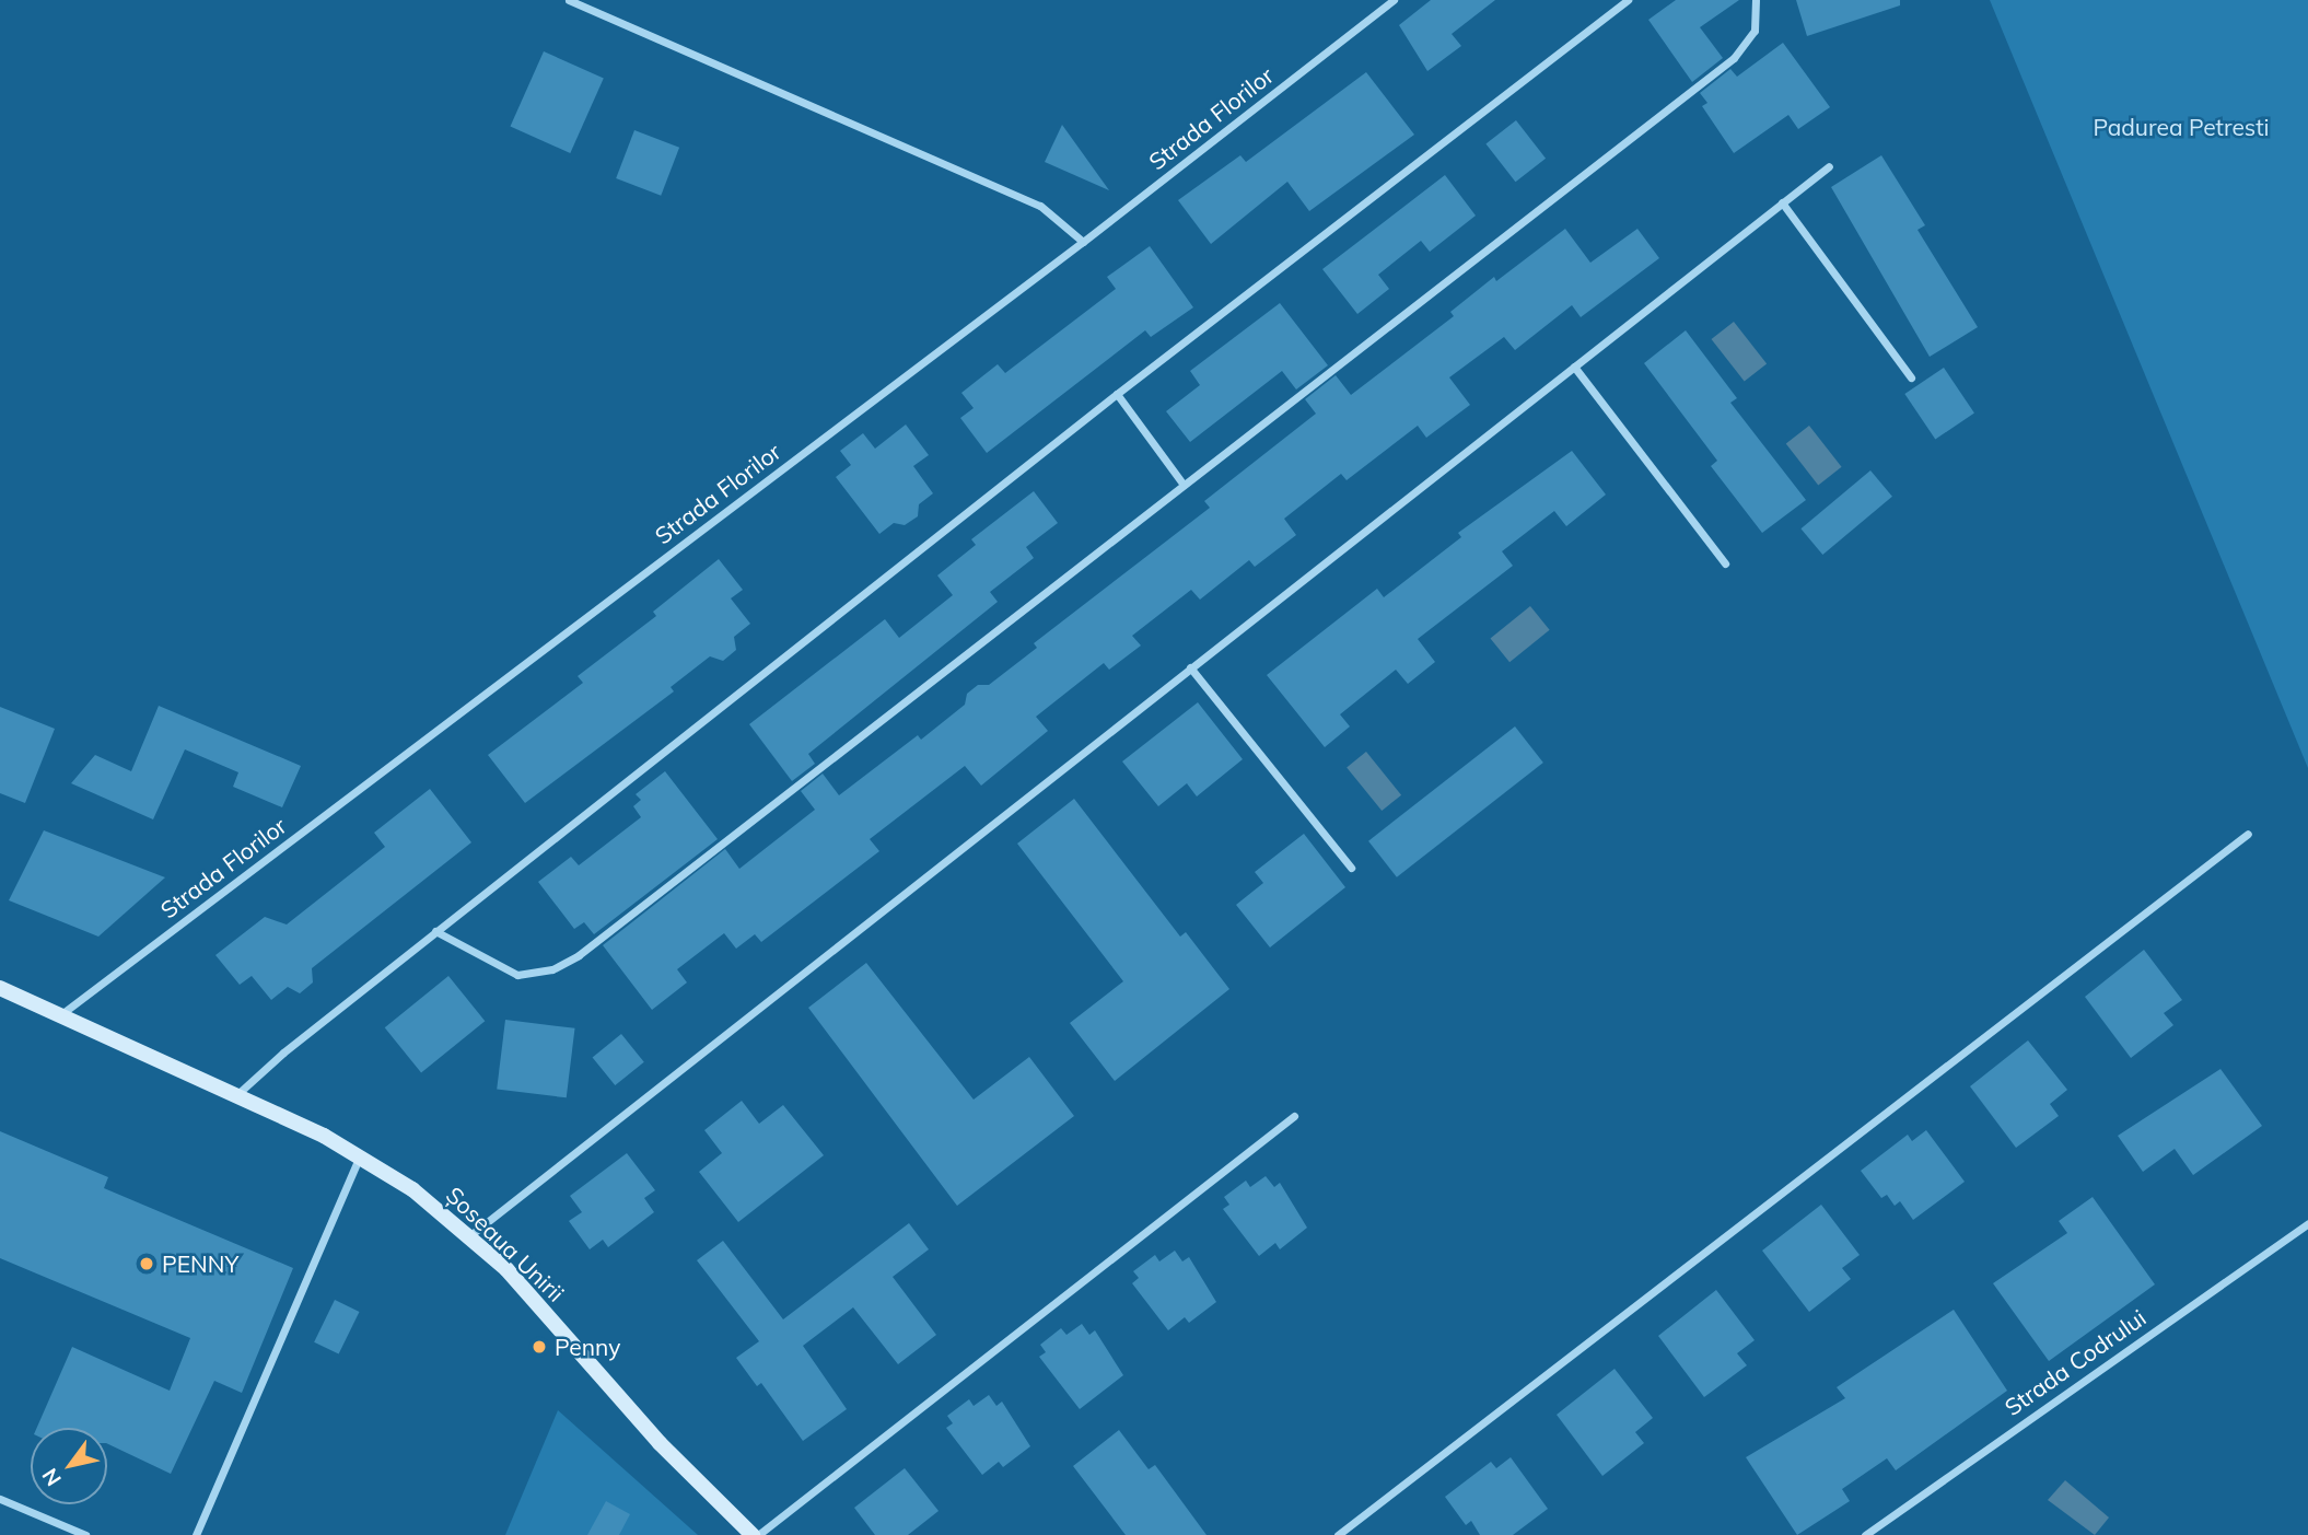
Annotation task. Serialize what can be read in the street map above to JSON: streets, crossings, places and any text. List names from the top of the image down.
{
  "streets": {
    "main road": ["Șoseaua Unirii"],
    "street": ["Strada Florilor", "Strada Codrului"]
  },
  "crossings": [
    ["Strada Florilor", "Șoseaua Unirii"]
  ],
  "parks": ["Padurea Petresti"],
  "places": ["PENNY", "Penny"],
  "north": "bottom left"
}
